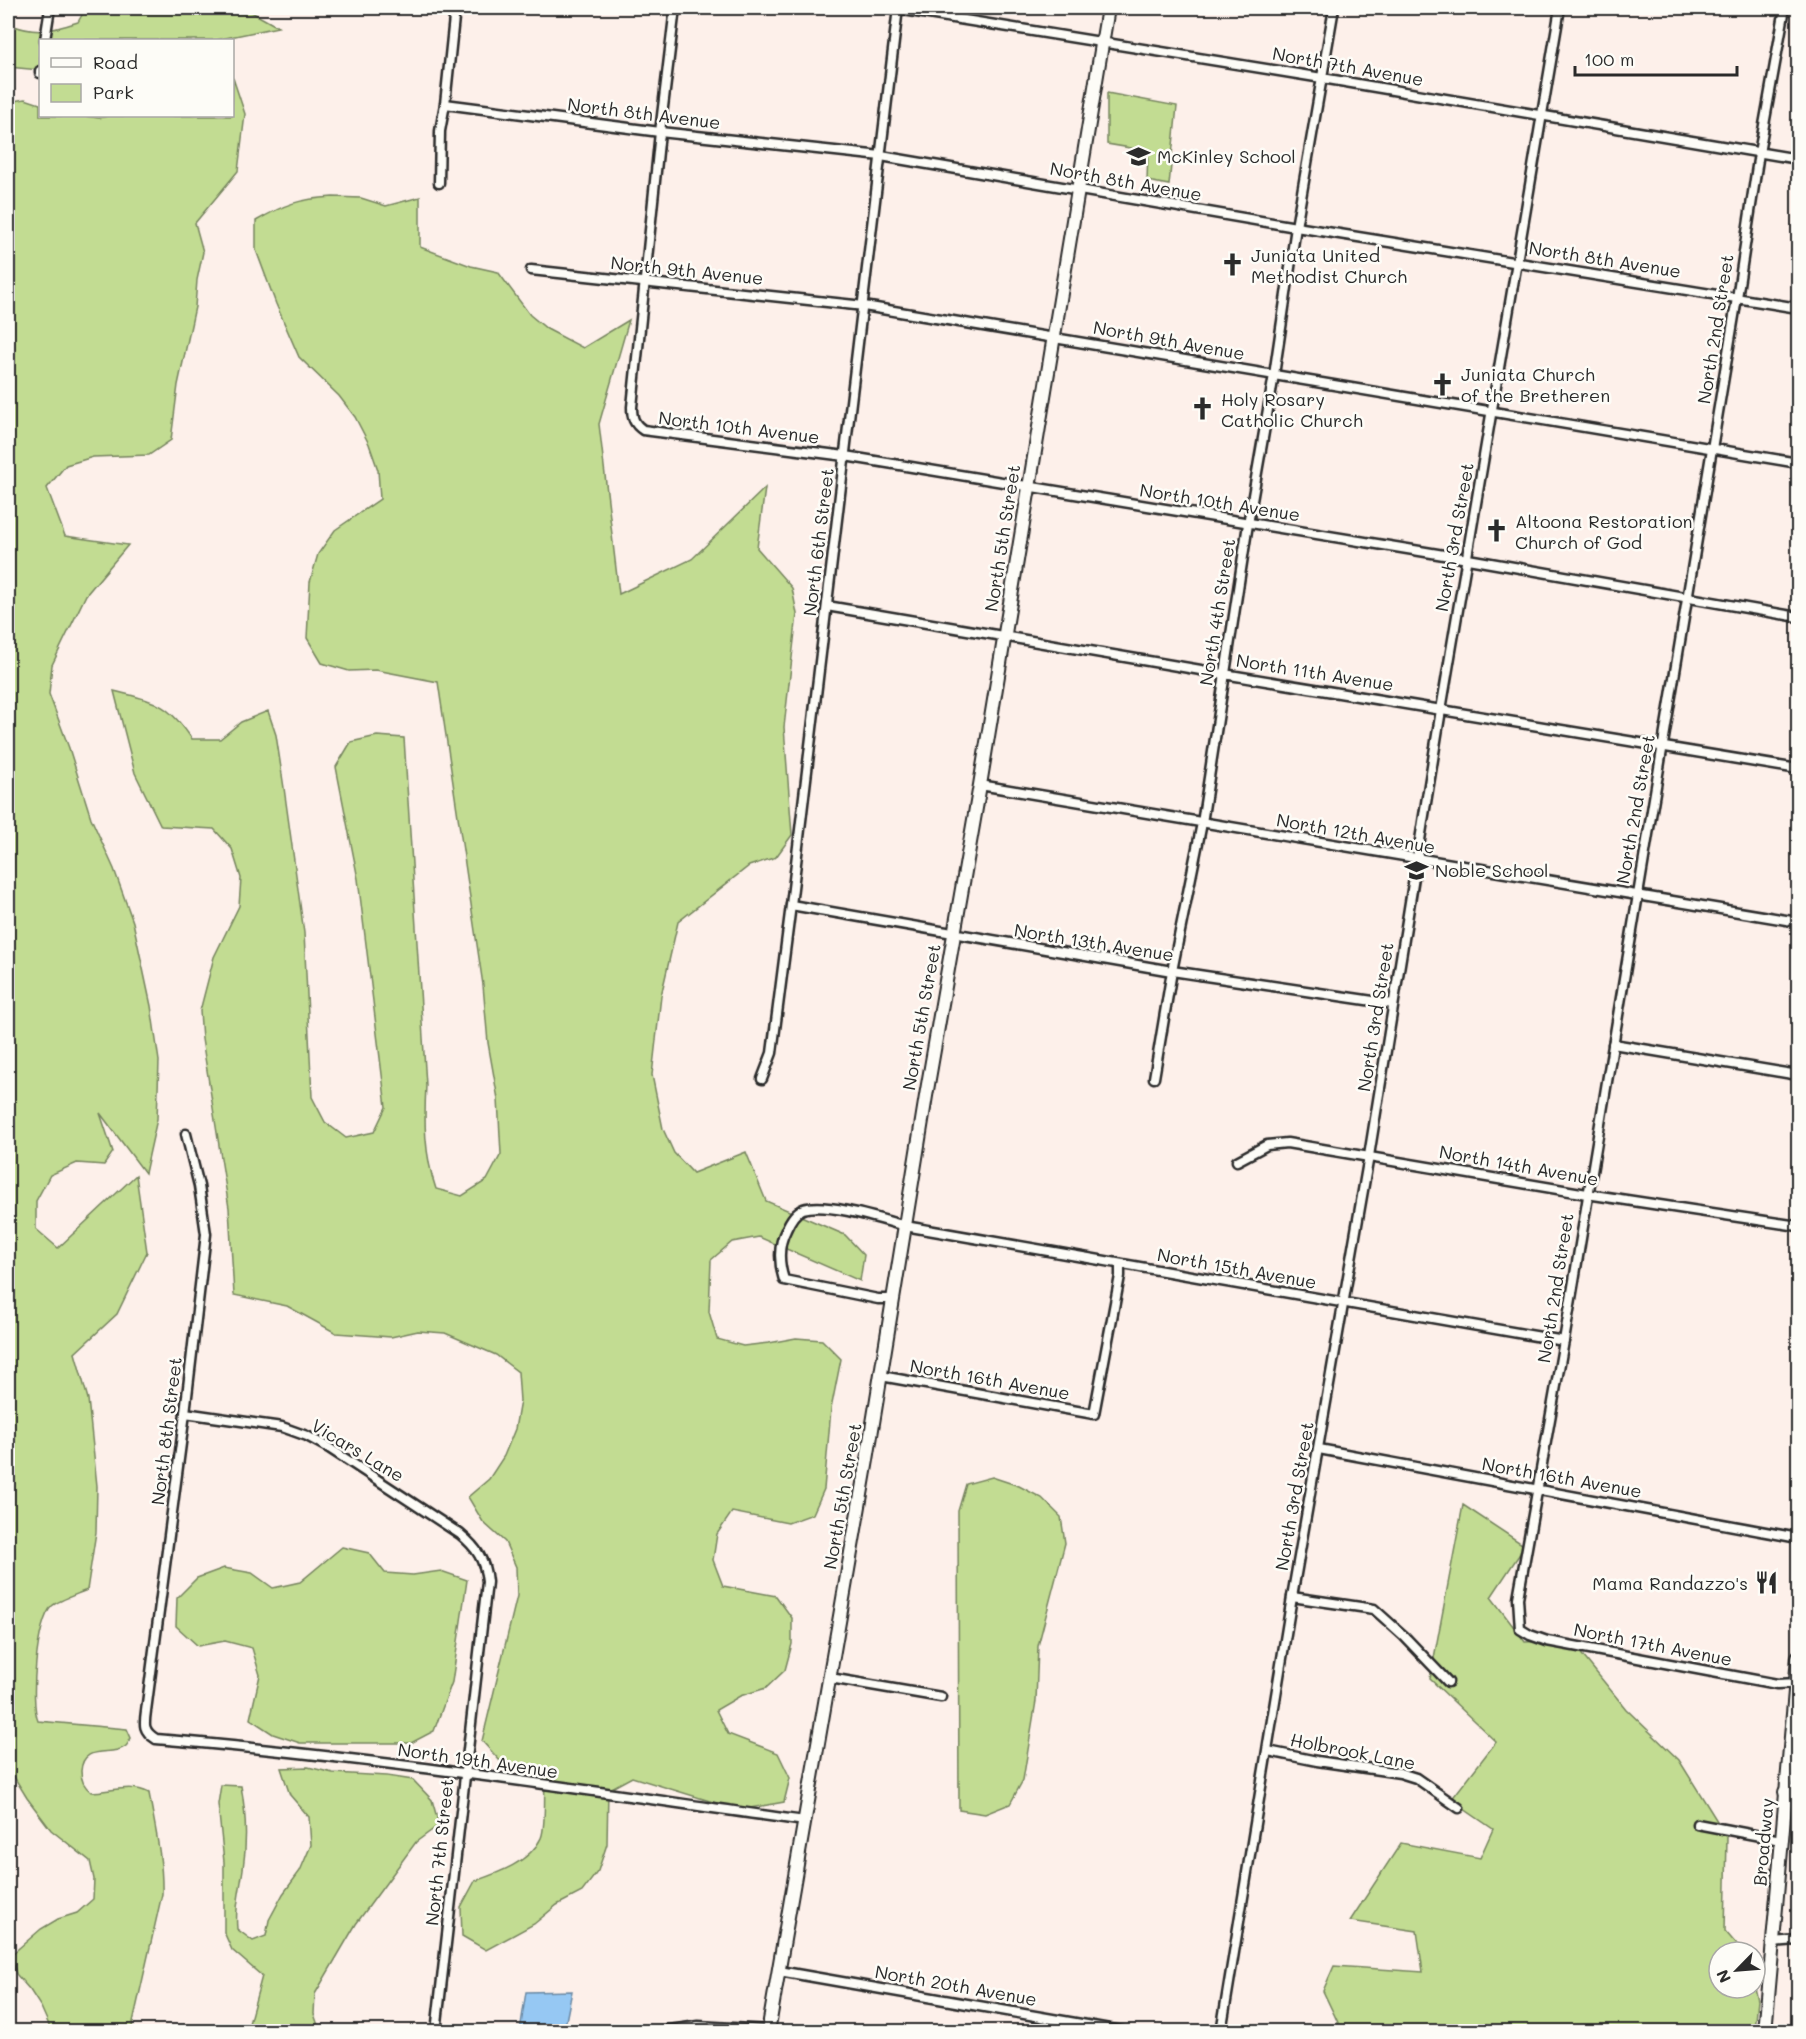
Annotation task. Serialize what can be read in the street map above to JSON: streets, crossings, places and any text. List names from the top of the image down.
{
  "streets": {
    "street": [
      "North 7th Avenue",
      "North 8th Avenue",
      "North 9th Avenue",
      "North 2nd Street",
      "North 10th Avenue",
      "North 3rd Street",
      "North 5th Street",
      "North 6th Street",
      "North 4th Street",
      "North 11th Avenue",
      "North 12th Avenue",
      "North 13th Avenue",
      "North 14th Avenue",
      "North 15th Avenue",
      "North 16th Avenue",
      "North 8th Street",
      "Vicars Lane",
      "North 17th Avenue",
      "Holbrook Lane",
      "North 19th Avenue",
      "Broadway",
      "North 7th Street",
      "North 20th Avenue"
    ]
  },
  "crossings": [
    ["North 7th Avenue", "North 2nd Street"],
    ["North 7th Avenue", "North 3rd Street"],
    ["North 7th Avenue", "North 5th Street"],
    ["North 7th Avenue", "North 6th Street"],
    ["North 7th Avenue", "North 4th Street"],
    ["North 8th Avenue", "North 2nd Street"],
    ["North 8th Avenue", "North 3rd Street"],
    ["North 8th Avenue", "North 5th Street"],
    ["North 8th Avenue", "North 6th Street"],
    ["North 8th Avenue", "North 4th Street"],
    ["North 9th Avenue", "North 2nd Street"],
    ["North 9th Avenue", "North 10th Avenue"],
    ["North 9th Avenue", "North 3rd Street"],
    ["North 9th Avenue", "North 5th Street"],
    ["North 9th Avenue", "North 6th Street"],
    ["North 9th Avenue", "North 4th Street"],
    ["North 2nd Street", "North 10th Avenue"],
    ["North 2nd Street", "North 11th Avenue"],
    ["North 2nd Street", "North 12th Avenue"],
    ["North 2nd Street", "North 14th Avenue"],
    ["North 2nd Street", "North 15th Avenue"],
    ["North 2nd Street", "North 16th Avenue"],
    ["North 2nd Street", "North 17th Avenue"],
    ["North 10th Avenue", "North 3rd Street"],
    ["North 10th Avenue", "North 5th Street"],
    ["North 10th Avenue", "North 6th Street"],
    ["North 10th Avenue", "North 4th Street"],
    ["North 3rd Street", "North 11th Avenue"],
    ["North 3rd Street", "North 12th Avenue"],
    ["North 3rd Street", "North 13th Avenue"],
    ["North 3rd Street", "North 14th Avenue"],
    ["North 3rd Street", "North 15th Avenue"],
    ["North 3rd Street", "North 16th Avenue"],
    ["North 3rd Street", "Holbrook Lane"],
    ["North 5th Street", "North 11th Avenue"],
    ["North 5th Street", "North 12th Avenue"],
    ["North 5th Street", "North 13th Avenue"],
    ["North 5th Street", "North 15th Avenue"],
    ["North 5th Street", "North 16th Avenue"],
    ["North 5th Street", "North 19th Avenue"],
    ["North 5th Street", "North 20th Avenue"],
    ["North 6th Street", "North 11th Avenue"],
    ["North 6th Street", "North 13th Avenue"],
    ["North 4th Street", "North 11th Avenue"],
    ["North 4th Street", "North 12th Avenue"],
    ["North 4th Street", "North 13th Avenue"],
    ["North 15th Avenue", "North 16th Avenue"],
    ["North 8th Street", "Vicars Lane"],
    ["North 8th Street", "North 19th Avenue"],
    ["Vicars Lane", "North 7th Street"],
    ["North 17th Avenue", "Broadway"],
    ["North 19th Avenue", "North 7th Street"]
  ],
  "places": {
    "school or university": ["McKinley School", "Noble School"],
    "church": [
      "Juniata United Methodist Church",
      "Juniata Church of the Bretheren",
      "Holy Rosary Catholic Church",
      "Altoona Restoration Church of God"
    ],
    "restaurant": ["Mama Randazzo's"]
  },
  "legend": ["Road", "Park"],
  "scale_bar": "100 m",
  "north": "bottom left"
}
